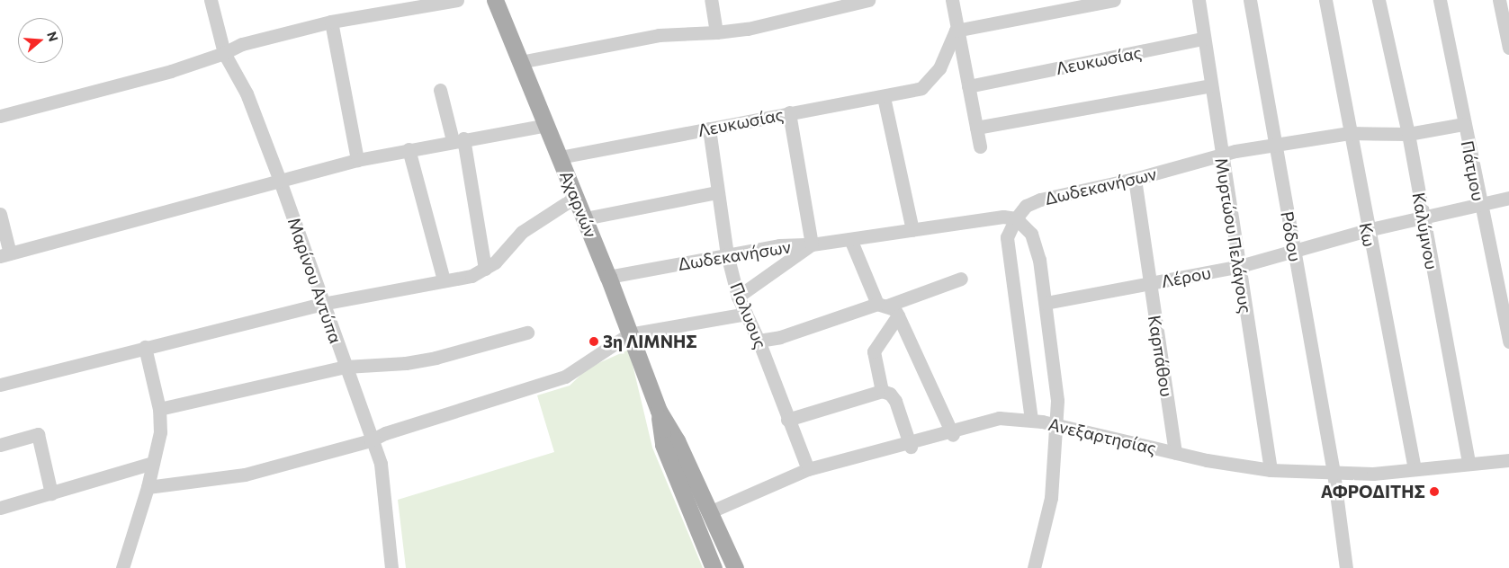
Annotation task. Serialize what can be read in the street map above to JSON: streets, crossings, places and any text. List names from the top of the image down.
{
  "streets": {
    "main road": ["Αχαρνών"],
    "street": [
      "Λευκωσίας",
      "Πάτμου",
      "Δωδεκανήσων",
      "Καλύμνου",
      "Κω",
      "Μυρτώου Πελάγους",
      "Ρόδου",
      "Λέρου",
      "Μαρίνου Αντύπα",
      "Πολυους",
      "Καρπάθου",
      "Ανεξαρτησίας"
    ]
  },
  "crossings": [
    ["Λευκωσίας", "Αχαρνών"],
    ["Λευκωσίας", "Μυρτώου Πελάγους"],
    ["Λευκωσίας", "Πολυους"],
    ["Πάτμου", "Δωδεκανήσων"],
    ["Πάτμου", "Λέρου"],
    ["Δωδεκανήσων", "Αχαρνών"],
    ["Δωδεκανήσων", "Καλύμνου"],
    ["Δωδεκανήσων", "Κω"],
    ["Δωδεκανήσων", "Μυρτώου Πελάγους"],
    ["Δωδεκανήσων", "Ρόδου"],
    ["Δωδεκανήσων", "Πολυους"],
    ["Δωδεκανήσων", "Καρπάθου"],
    ["Αχαρνών", "Ανεξαρτησίας"],
    ["Καλύμνου", "Λέρου"],
    ["Καλύμνου", "Ανεξαρτησίας"],
    ["Κω", "Λέρου"],
    ["Κω", "Ανεξαρτησίας"],
    ["Μυρτώου Πελάγους", "Λέρου"],
    ["Μυρτώου Πελάγους", "Ανεξαρτησίας"],
    ["Ρόδου", "Λέρου"],
    ["Ρόδου", "Ανεξαρτησίας"],
    ["Λέρου", "Καρπάθου"],
    ["Πολυους", "Ανεξαρτησίας"],
    ["Καρπάθου", "Ανεξαρτησίας"]
  ],
  "places": ["3η ΛΙΜΝΗΣ", "ΑΦΡΟΔΙΤΗΣ"],
  "north": "right"
}
